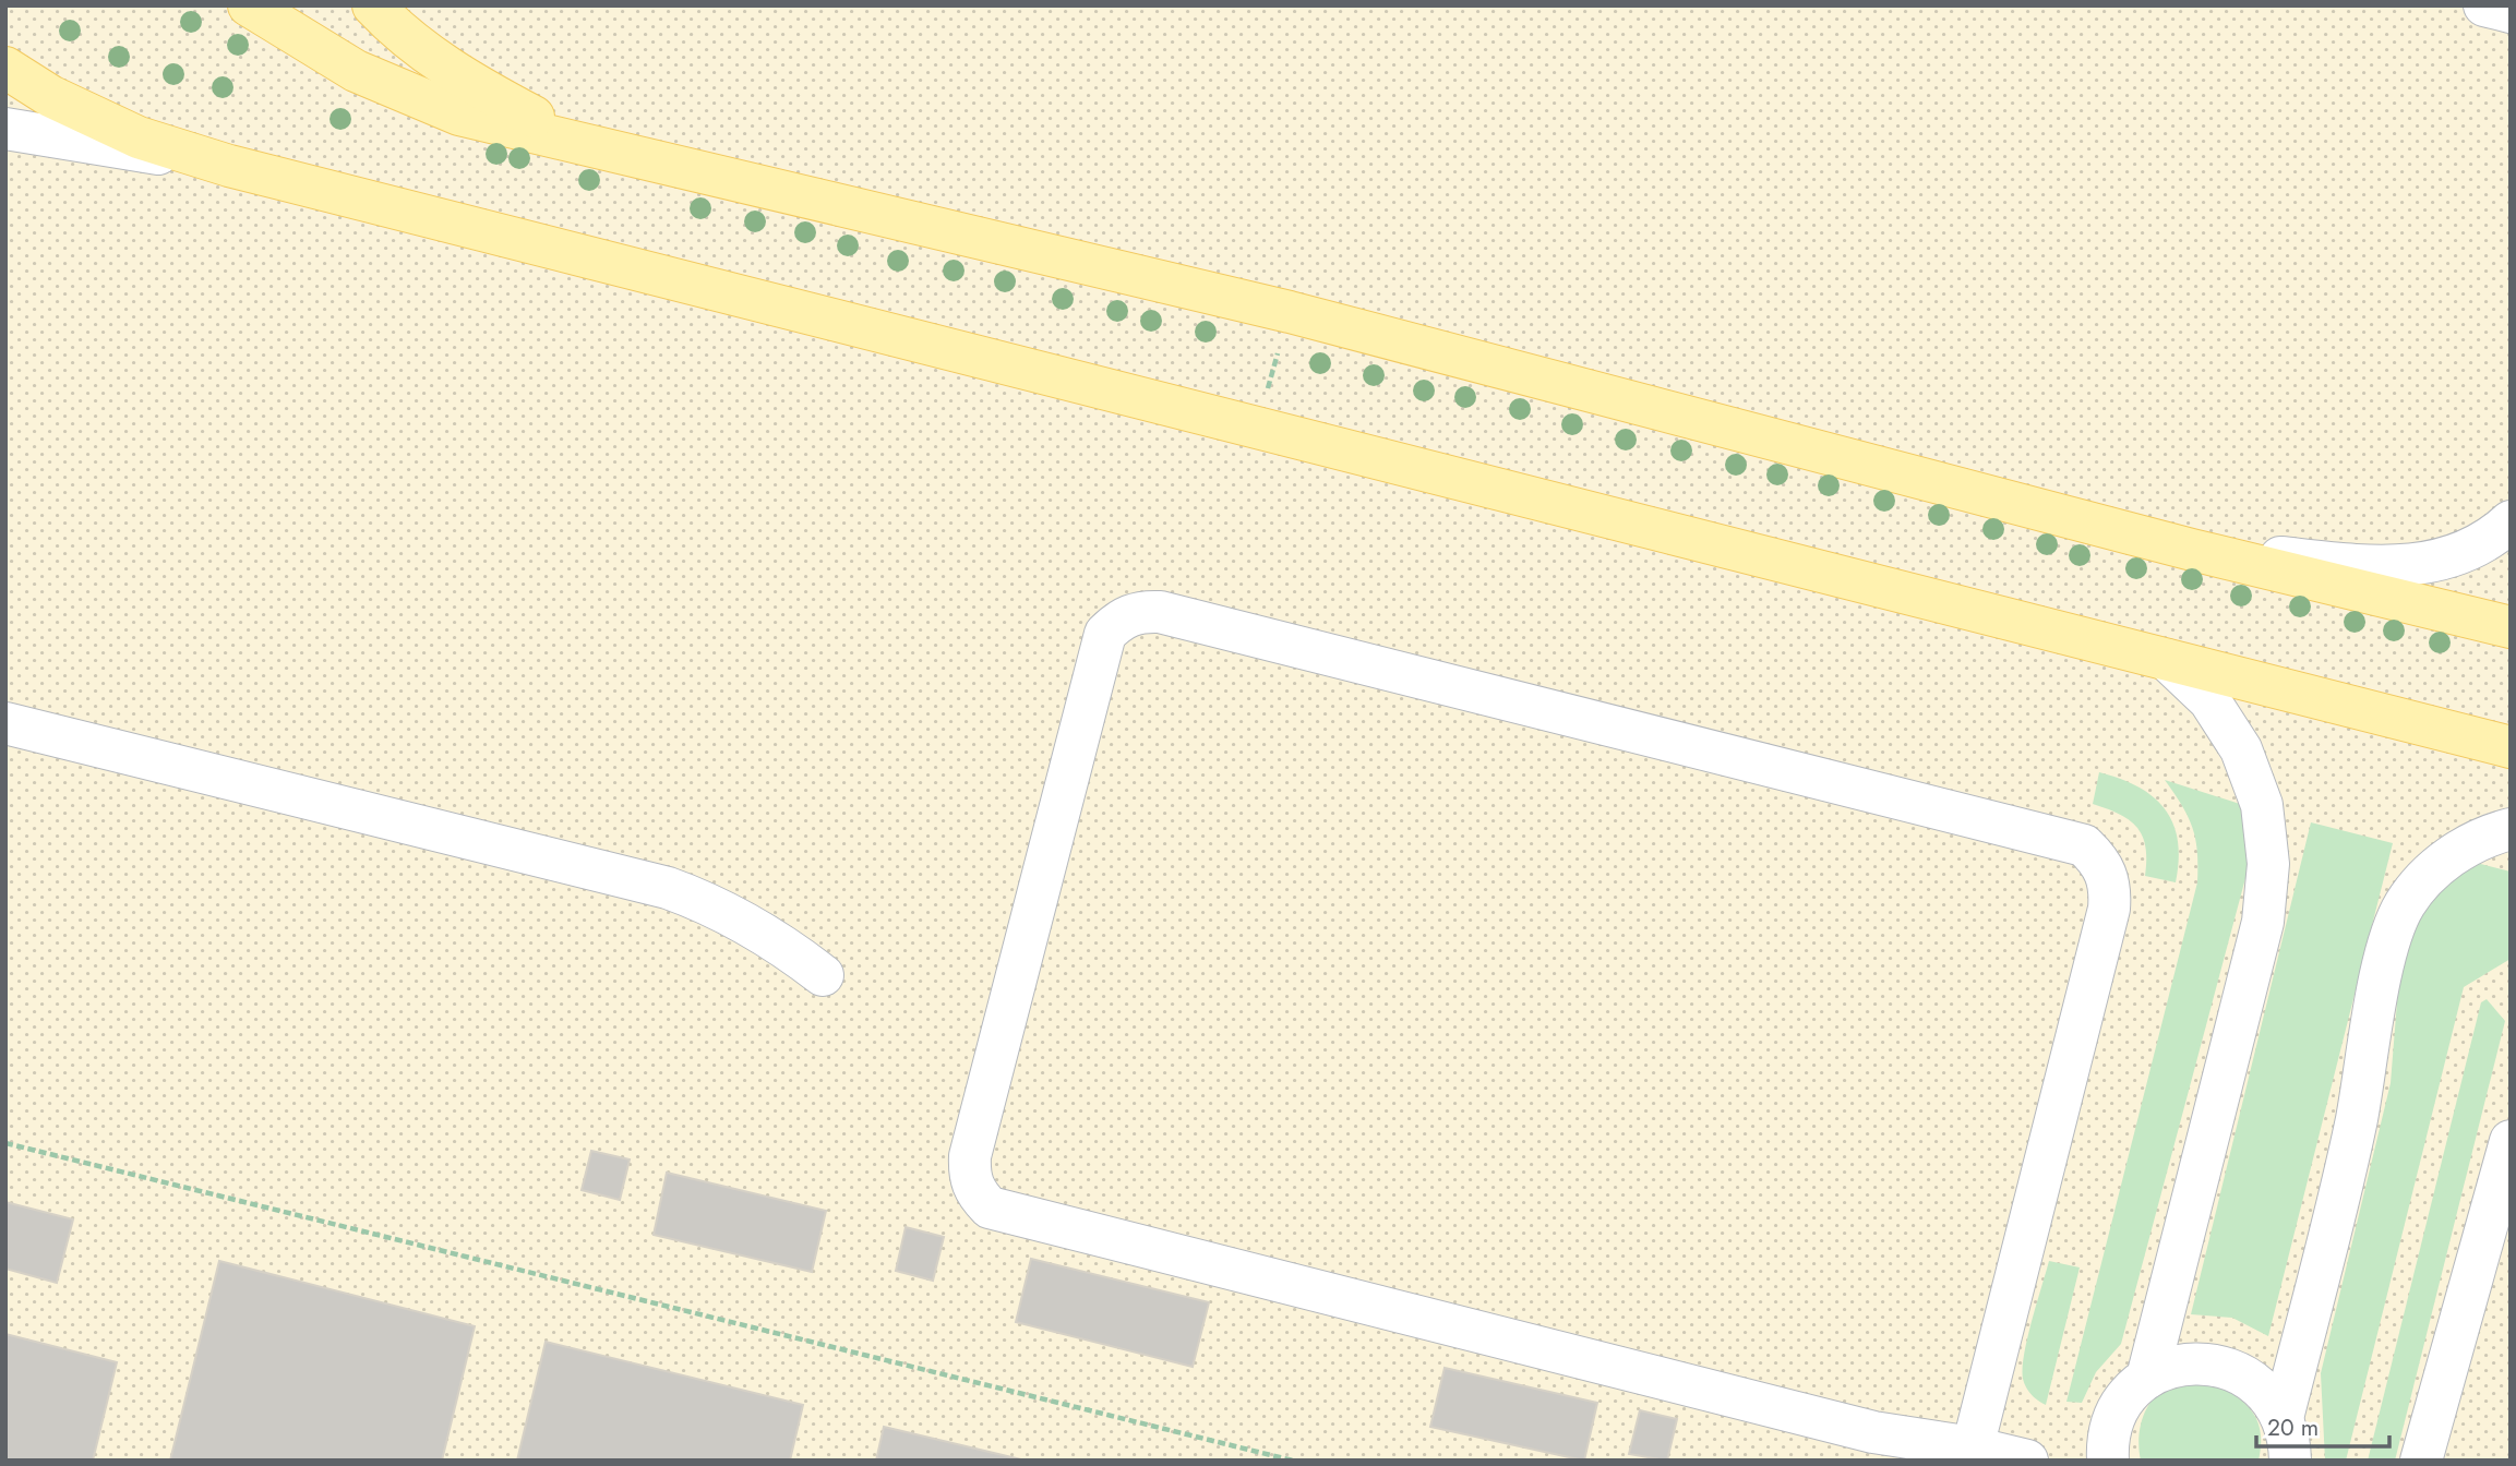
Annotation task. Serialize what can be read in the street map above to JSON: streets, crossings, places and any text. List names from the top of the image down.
{
  "scale_bar": "20 m"
}
